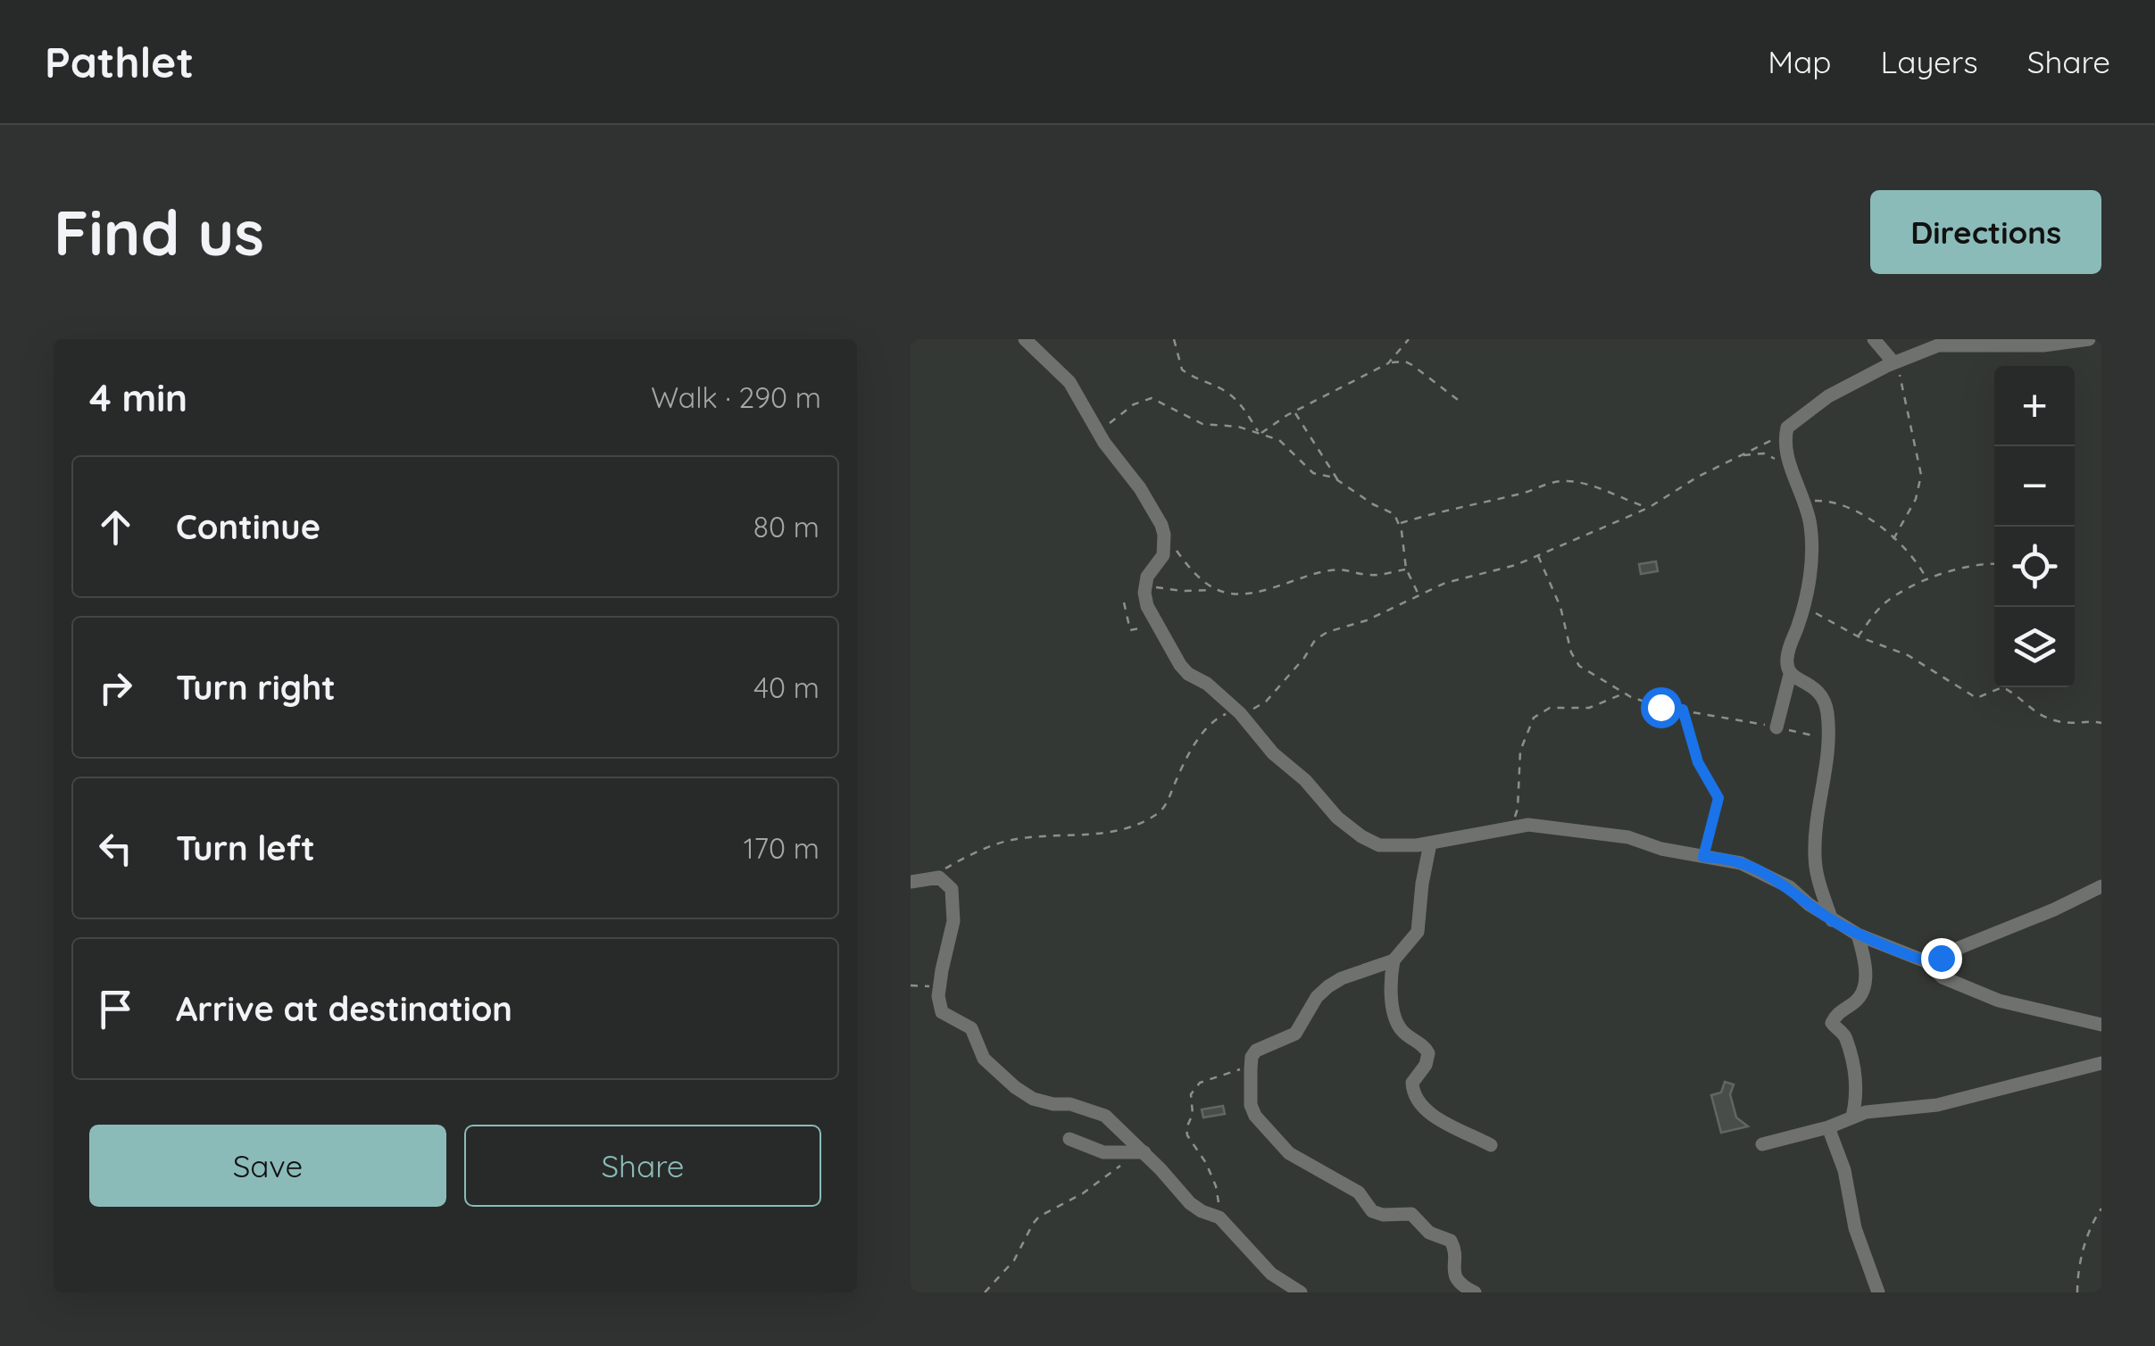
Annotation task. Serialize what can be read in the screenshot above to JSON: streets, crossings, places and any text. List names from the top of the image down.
{
  "page": {
    "header": "Pathlet",
    "nav": ["Map", "Layers", "Share"],
    "buttons": [
      "Directions",
      ["Save", "Share"]
    ],
    "title": "Find us",
    "heading": ["4 min", "Walk · 290 m"],
    "map_buttons": ["+", "−"],
    "list": [
      ["Continue", "80 m"],
      ["Turn right", "40 m"],
      ["Turn left", "170 m"],
      "Arrive at destination"
    ]
  }
}
